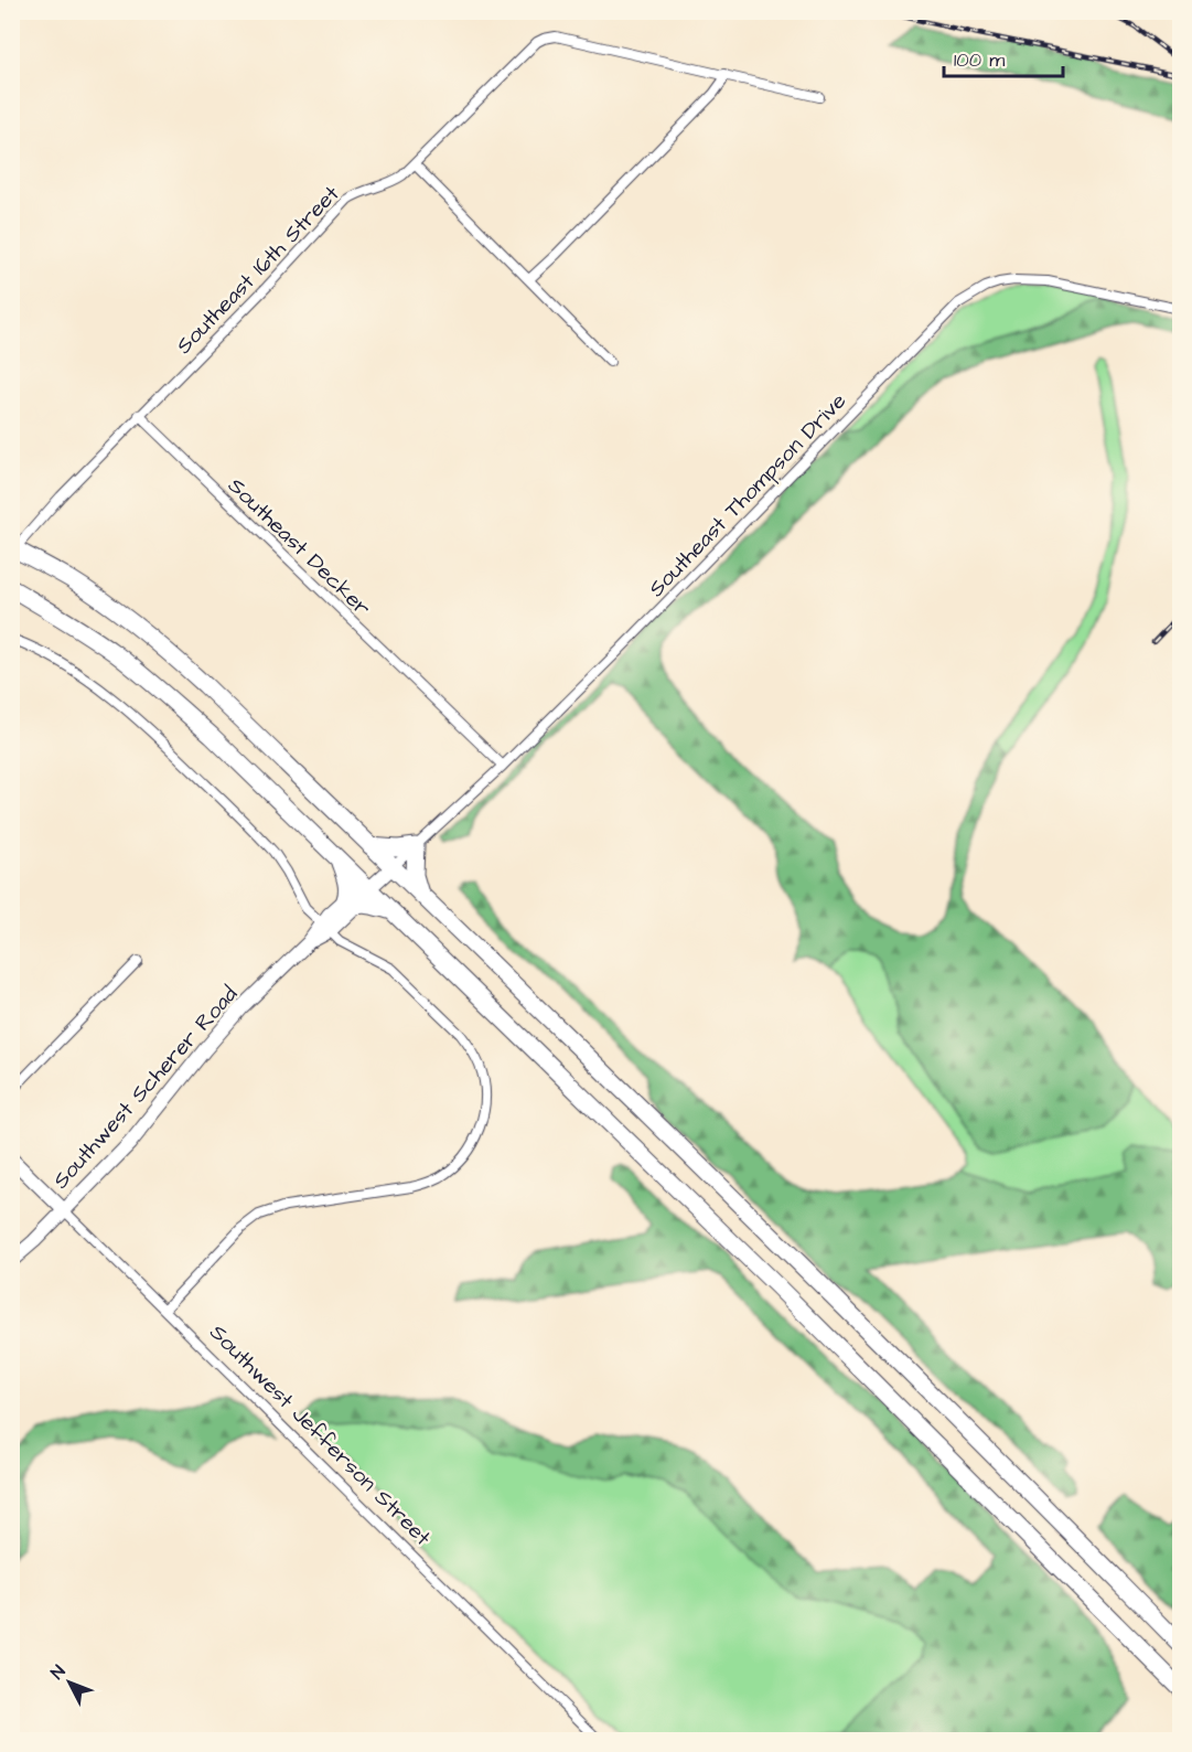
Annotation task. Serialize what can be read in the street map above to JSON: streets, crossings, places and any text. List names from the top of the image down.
{
  "streets": {
    "main road": ["Southwest Scherer Road", "Southwest Jefferson Street"],
    "street": ["Southeast 16th Street", "Southeast Thompson Drive", "Southeast Decker"]
  },
  "crossings": [
    ["Southeast 16th Street", "Southeast Decker"],
    ["Southeast Thompson Drive", "Southeast Decker"],
    ["Southeast Thompson Drive", "Southwest Scherer Road"],
    ["Southwest Scherer Road", "Southwest Jefferson Street"]
  ],
  "scale_bar": "100 m",
  "north": "top left"
}
